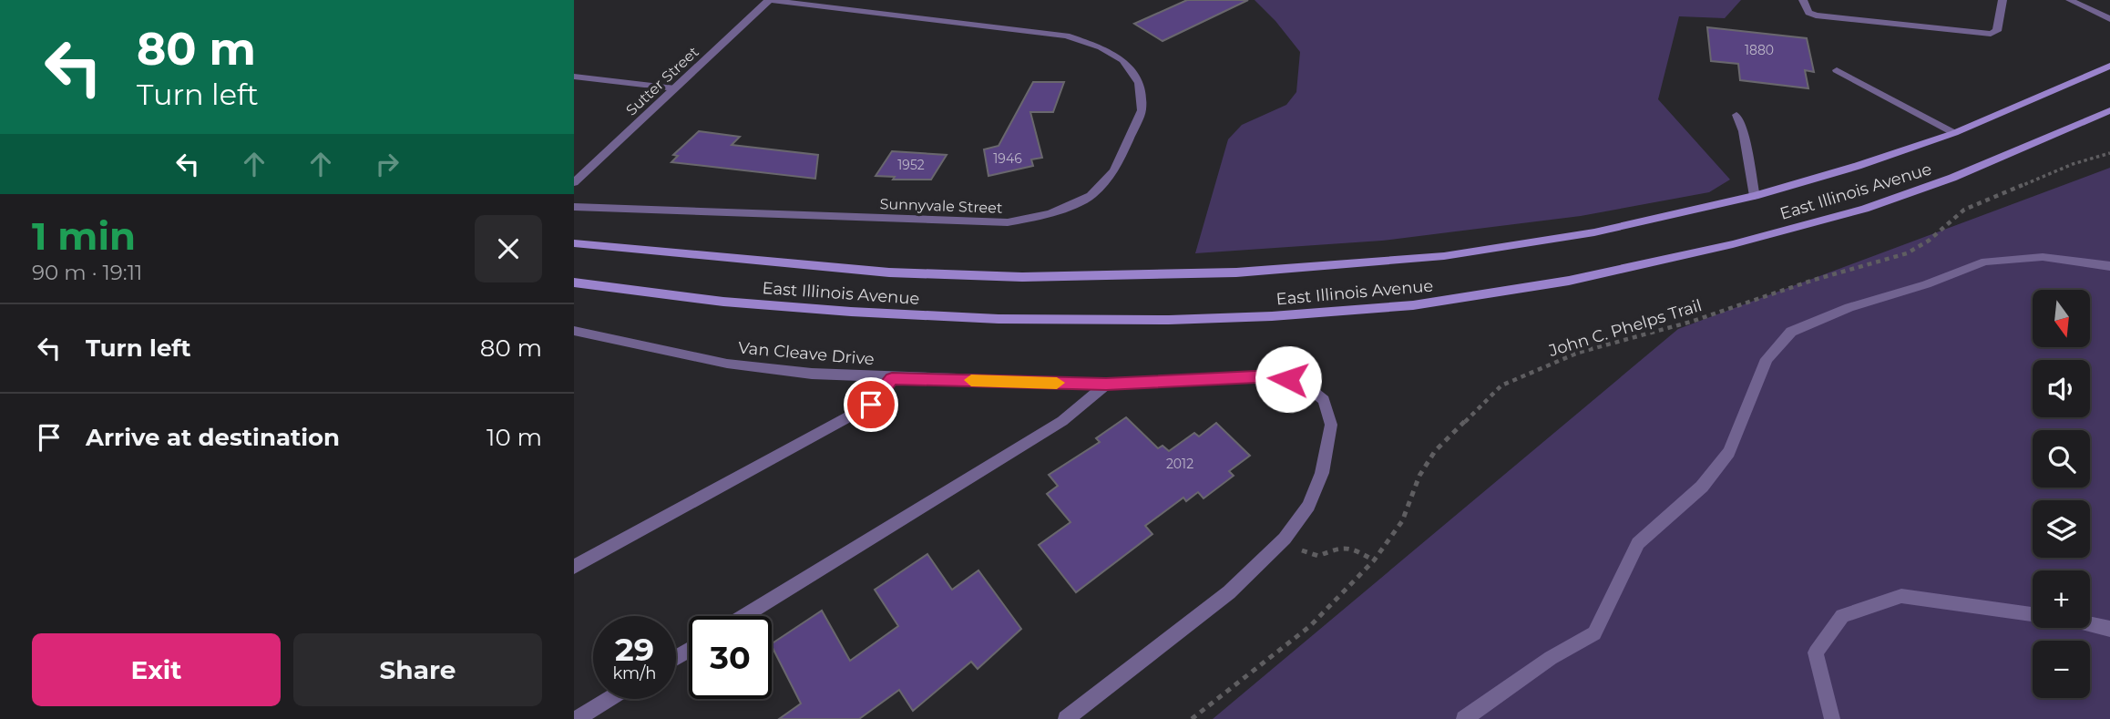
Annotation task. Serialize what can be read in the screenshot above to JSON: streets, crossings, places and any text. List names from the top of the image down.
{
  "streets": {
    "main road": ["East Illinois Avenue"],
    "street": ["Sutter Street", "Sunnyvale Street", "Van Cleave Drive"],
    "path": ["John C. Phelps Trail"]
  },
  "crossings": [
    ["Sutter Street", "Sunnyvale Street"]
  ],
  "house_numbers": [
    "1880",
    "1946",
    "1952",
    "2012"
  ],
  "north": "bottom",
  "page": {
    "turn": ["80 m", "Turn left"],
    "heading": ["1 min", "90 m · 19:11"],
    "map_buttons": ["+", "−"],
    "list": [
      {
        "name": "Turn left",
        "value": "80 m"
      },
      {
        "name": "Arrive at destination",
        "value": "10 m"
      }
    ],
    "speed": "29 km/h",
    "limit": "30",
    "buttons": ["Exit", "Share"]
  }
}
